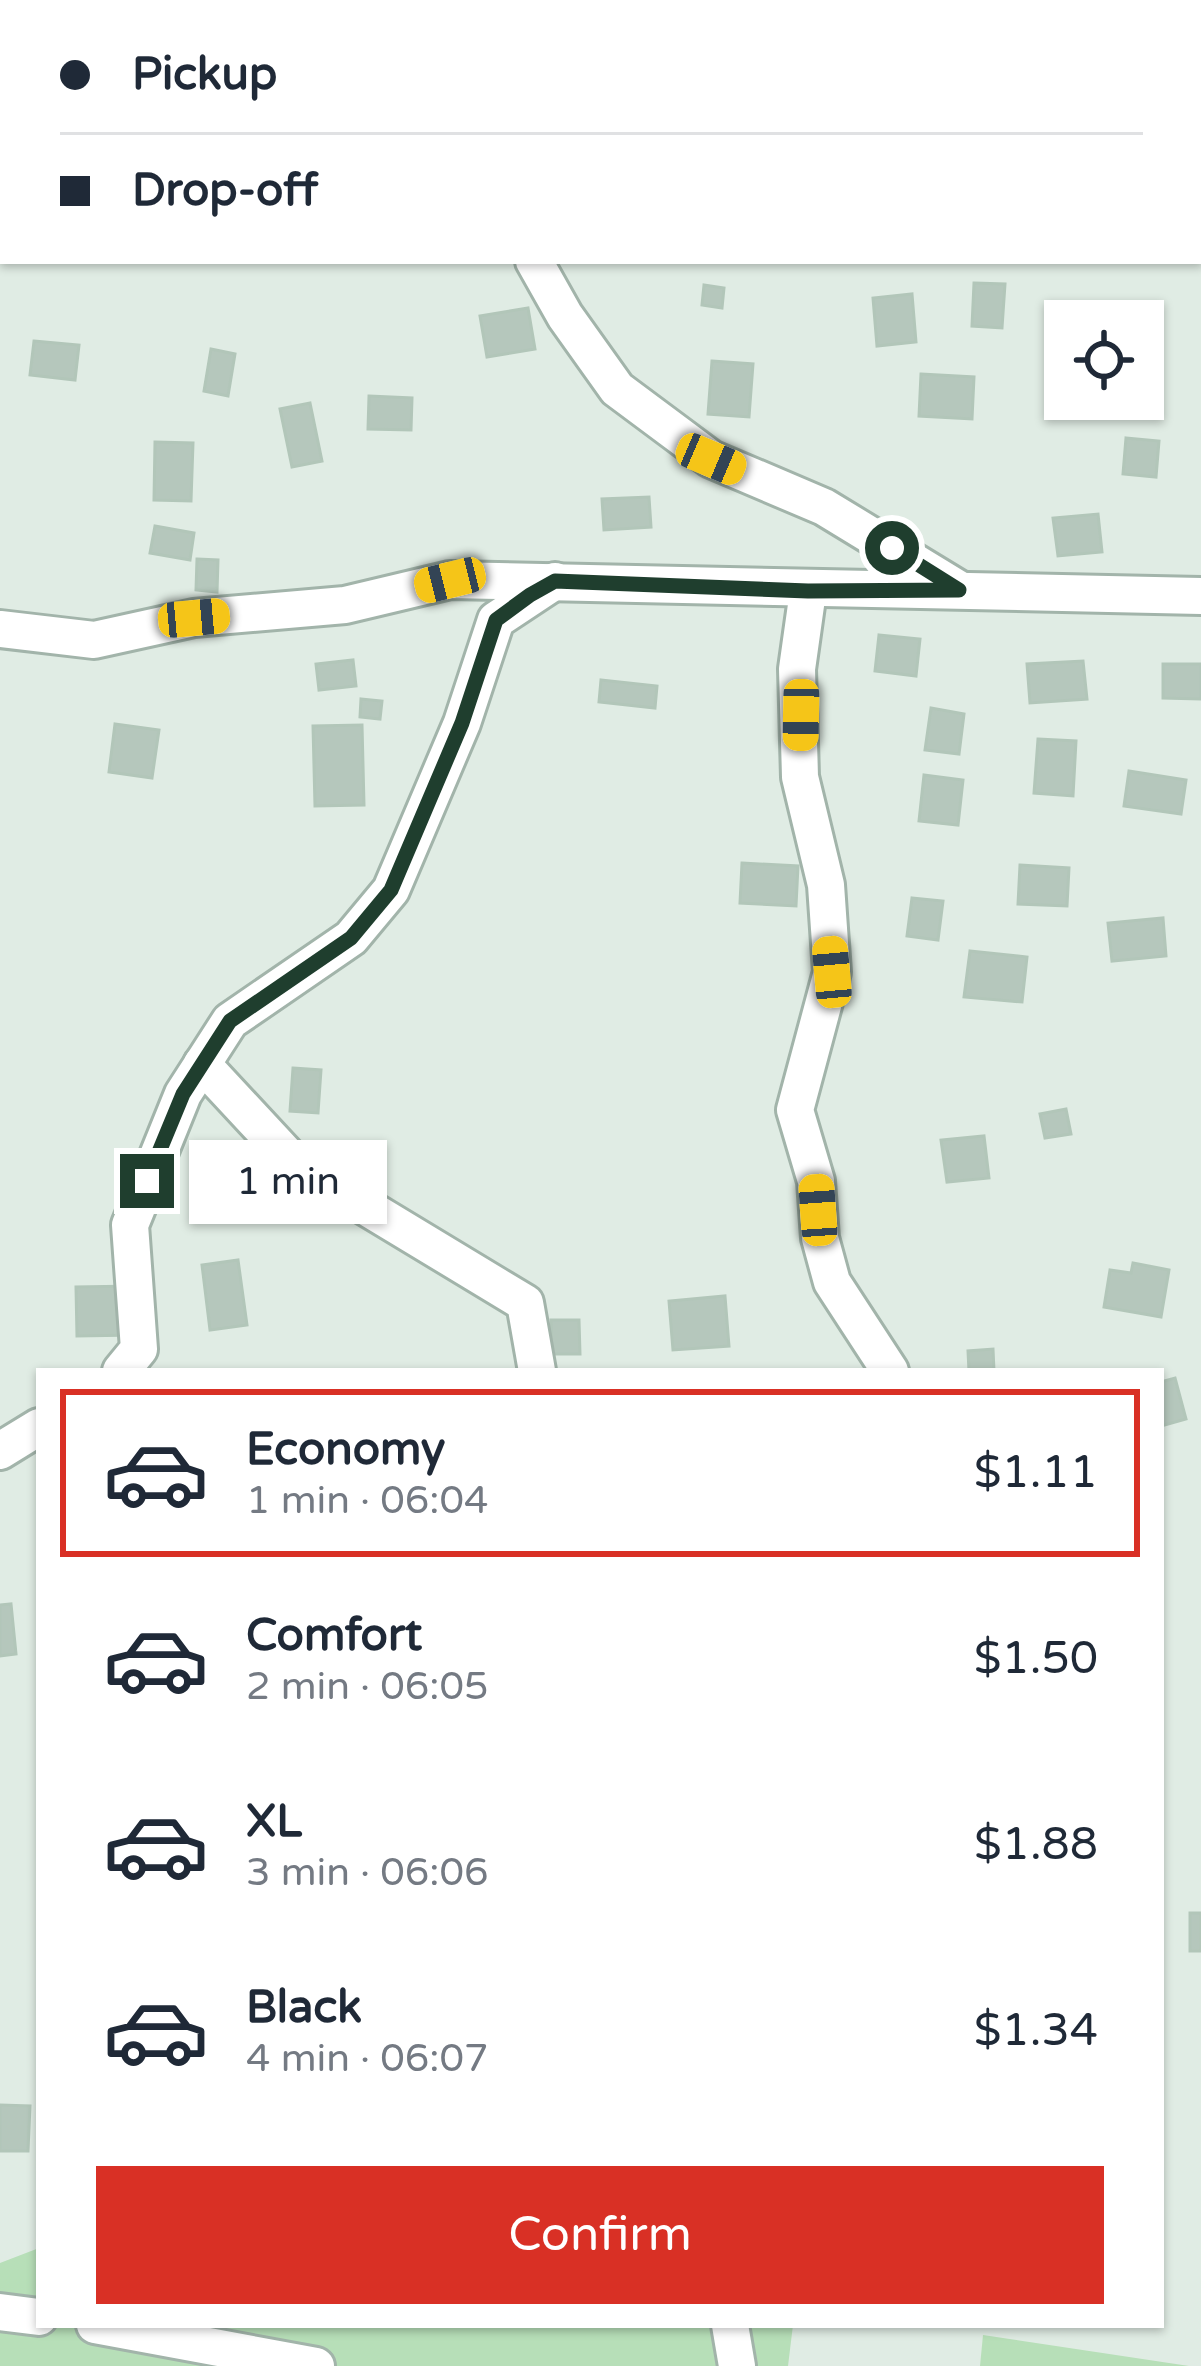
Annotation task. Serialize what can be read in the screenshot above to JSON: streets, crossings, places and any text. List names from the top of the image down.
{
  "page": {
    "banner": ["Pickup", "Drop-off"],
    "bubble": "1 min",
    "list": [
      {
        "name": "Economy",
        "note": "1 min · 06:04",
        "value": "$1.11"
      },
      {
        "name": "Comfort",
        "note": "2 min · 06:05",
        "value": "$1.50"
      },
      {
        "name": "XL",
        "note": "3 min · 06:06",
        "value": "$1.88"
      },
      {
        "name": "Black",
        "note": "4 min · 06:07",
        "value": "$1.34"
      }
    ],
    "buttons": "Confirm"
  }
}
